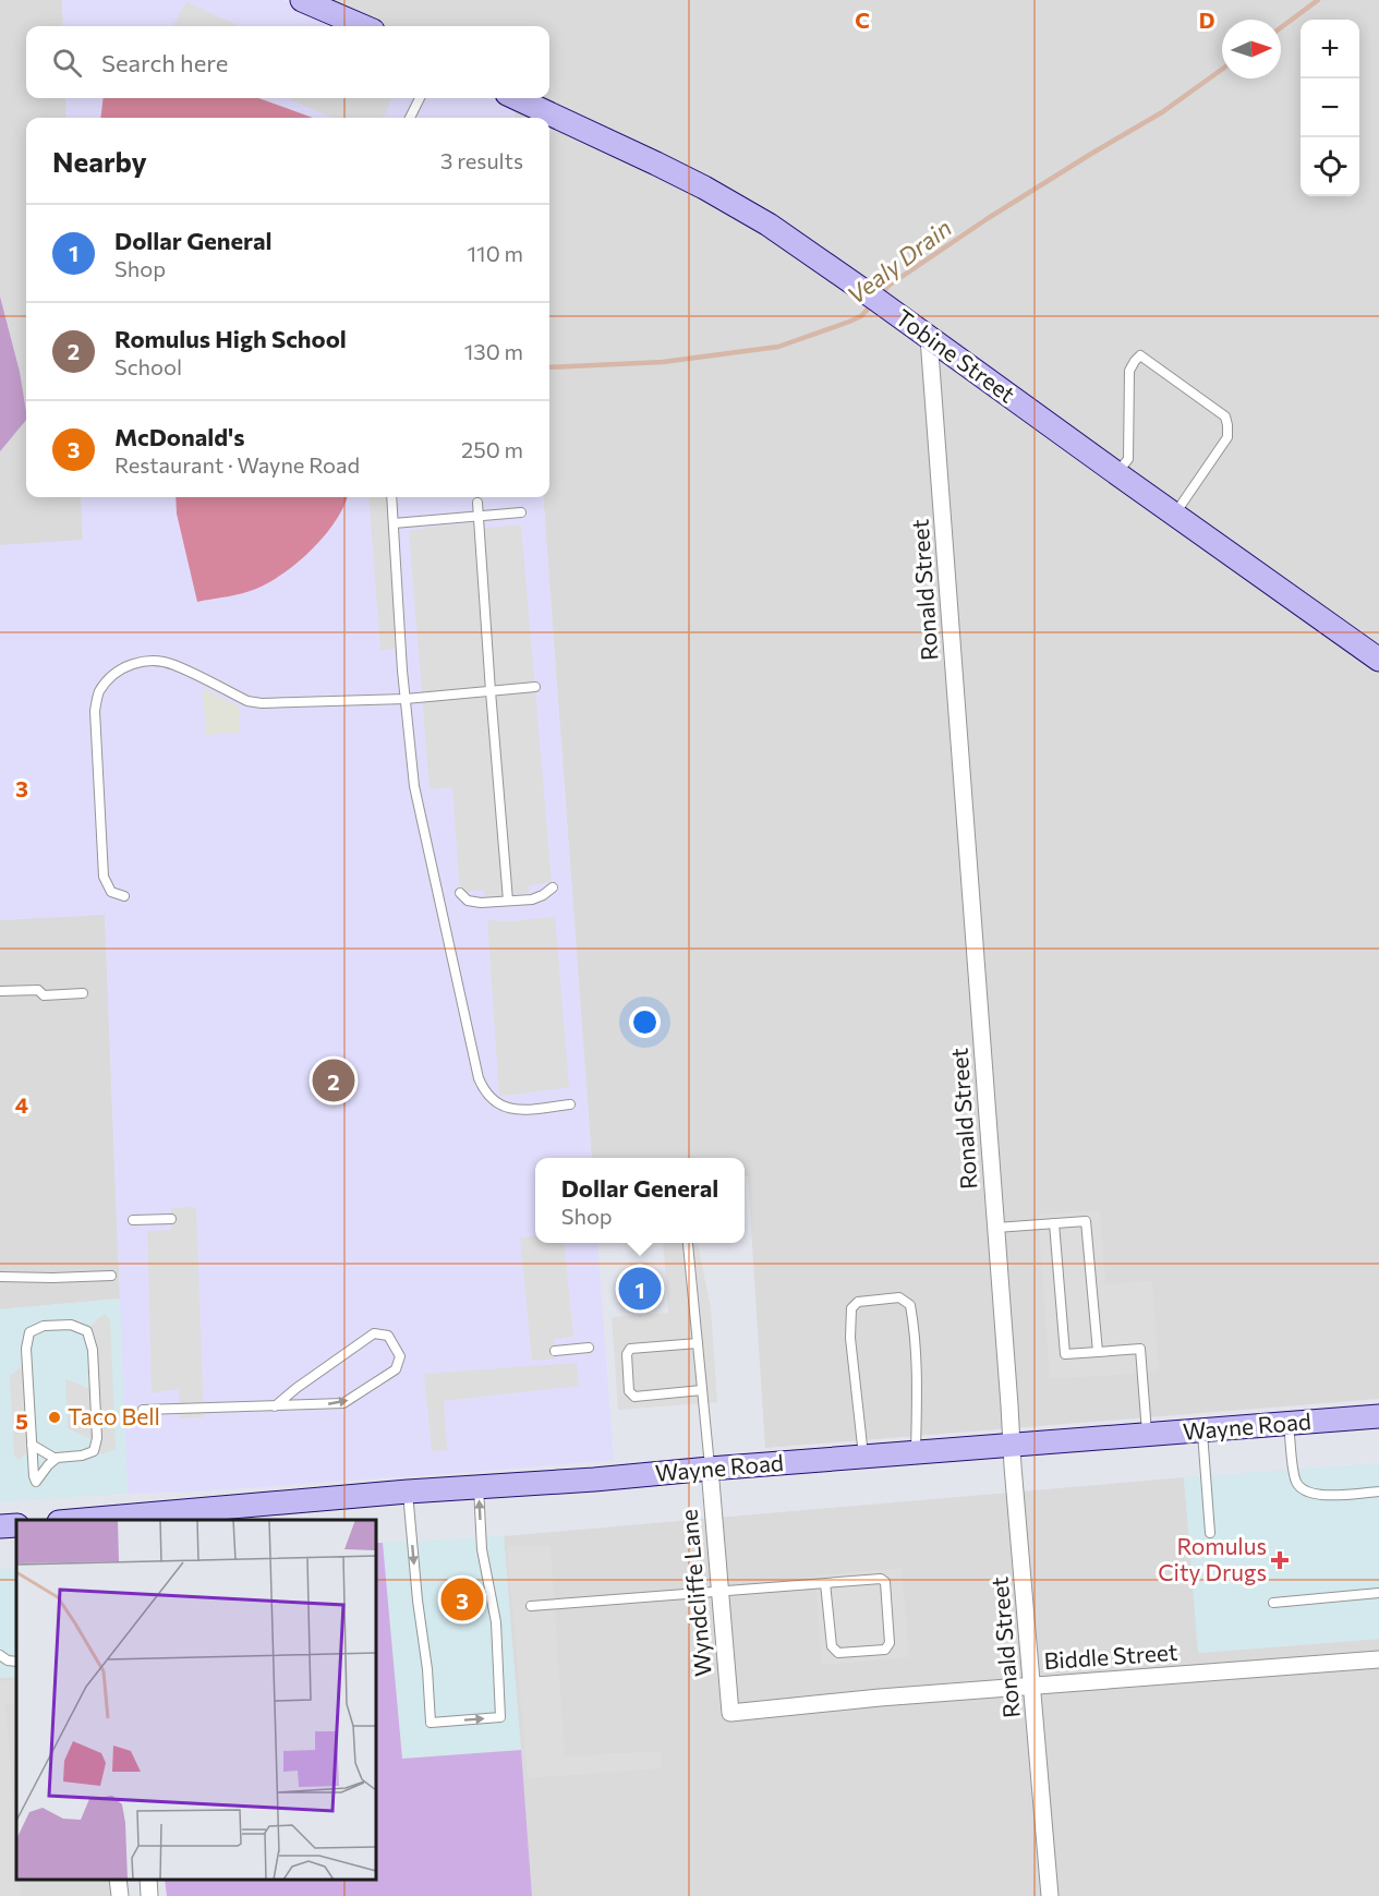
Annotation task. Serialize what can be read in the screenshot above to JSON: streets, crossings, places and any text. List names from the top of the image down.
{
  "streets": {
    "main road": ["Tobine Street", "Wayne Road"],
    "street": ["Ronald Street", "Wyndcliffe Lane", "Biddle Street"]
  },
  "crossings": [
    ["Tobine Street", "Ronald Street"],
    ["Ronald Street", "Wayne Road"],
    ["Ronald Street", "Biddle Street"],
    ["Wayne Road", "Wyndcliffe Lane"],
    ["Wyndcliffe Lane", "Biddle Street"]
  ],
  "water": ["Vealy Drain"],
  "places": {
    "other": ["Taco Bell"],
    "health": ["Romulus City Drugs"]
  },
  "north": "right",
  "page": {
    "map_buttons": ["+", "−"],
    "search": "Search here",
    "heading": ["Nearby", "3 results"],
    "list": [
      {
        "mark": "1",
        "name": "Dollar General",
        "note": "Shop",
        "value": "110 m"
      },
      {
        "mark": "2",
        "name": "Romulus High School",
        "note": "School",
        "value": "130 m"
      },
      {
        "mark": "3",
        "name": "McDonald's",
        "note": "Restaurant · Wayne Road",
        "value": "250 m"
      }
    ],
    "pins": ["2", "1", "3"],
    "popup": ["Dollar General", "Shop"]
  },
  "grid": {
    "columns": ["C", "D"],
    "rows": ["3", "4", "5"]
  }
}
